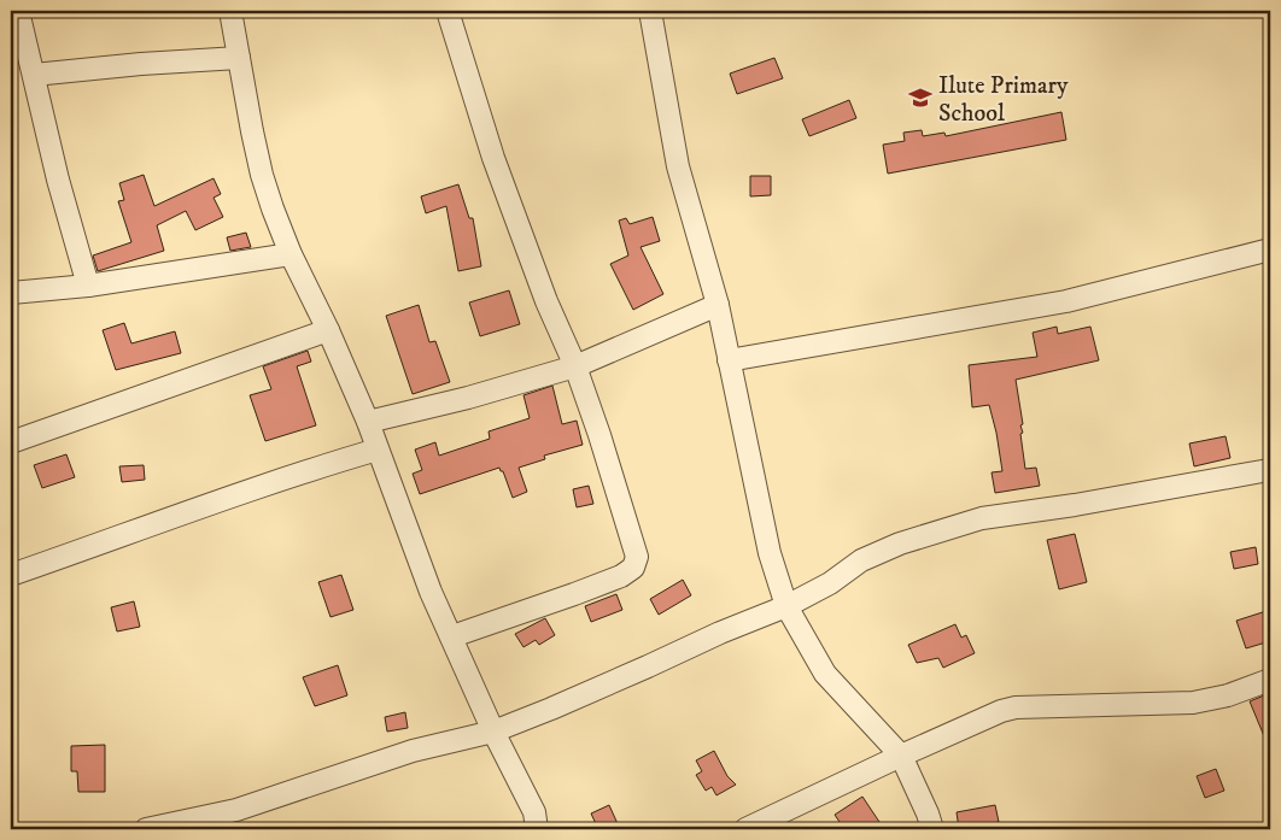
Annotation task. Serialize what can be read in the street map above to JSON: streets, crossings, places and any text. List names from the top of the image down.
{
  "places": {
    "school or university": ["Ilute Primary School"]
  }
}
